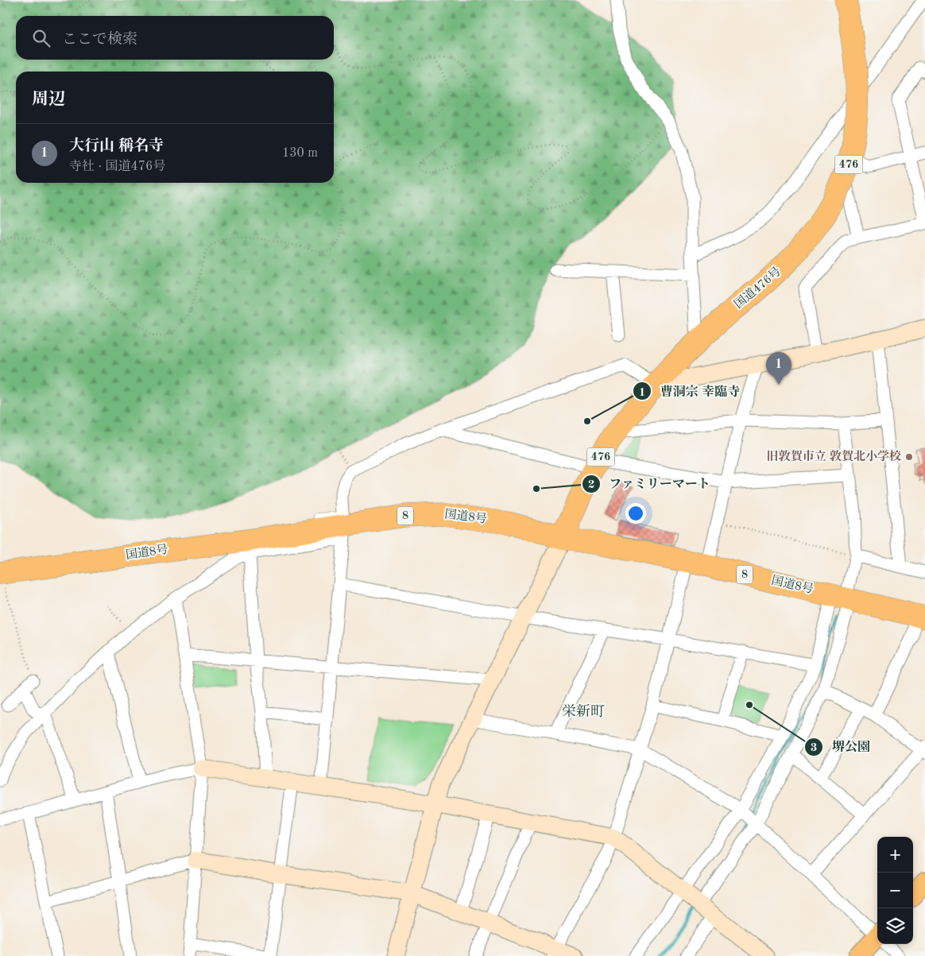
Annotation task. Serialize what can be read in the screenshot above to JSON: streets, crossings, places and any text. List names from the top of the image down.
{
  "streets": {
    "highway": [
      "476",
      "国道476号",
      "8",
      "国道8号"
    ]
  },
  "crossings": [
    ["国道476号", "国道8号"]
  ],
  "districts": ["栄新町"],
  "places": [
    "曹洞宗 幸臨寺",
    "旧敦賀市立 敦賀北小学校",
    "ファミリーマート",
    "堺公園"
  ],
  "page": {
    "search": "ここで検索",
    "heading": "周辺",
    "list": [
      {
        "mark": "1",
        "name": "大行山 稱名寺",
        "note": "寺社 · 国道476号",
        "value": "130 m"
      }
    ],
    "pins": "1",
    "map_buttons": ["+", "−"]
  }
}
